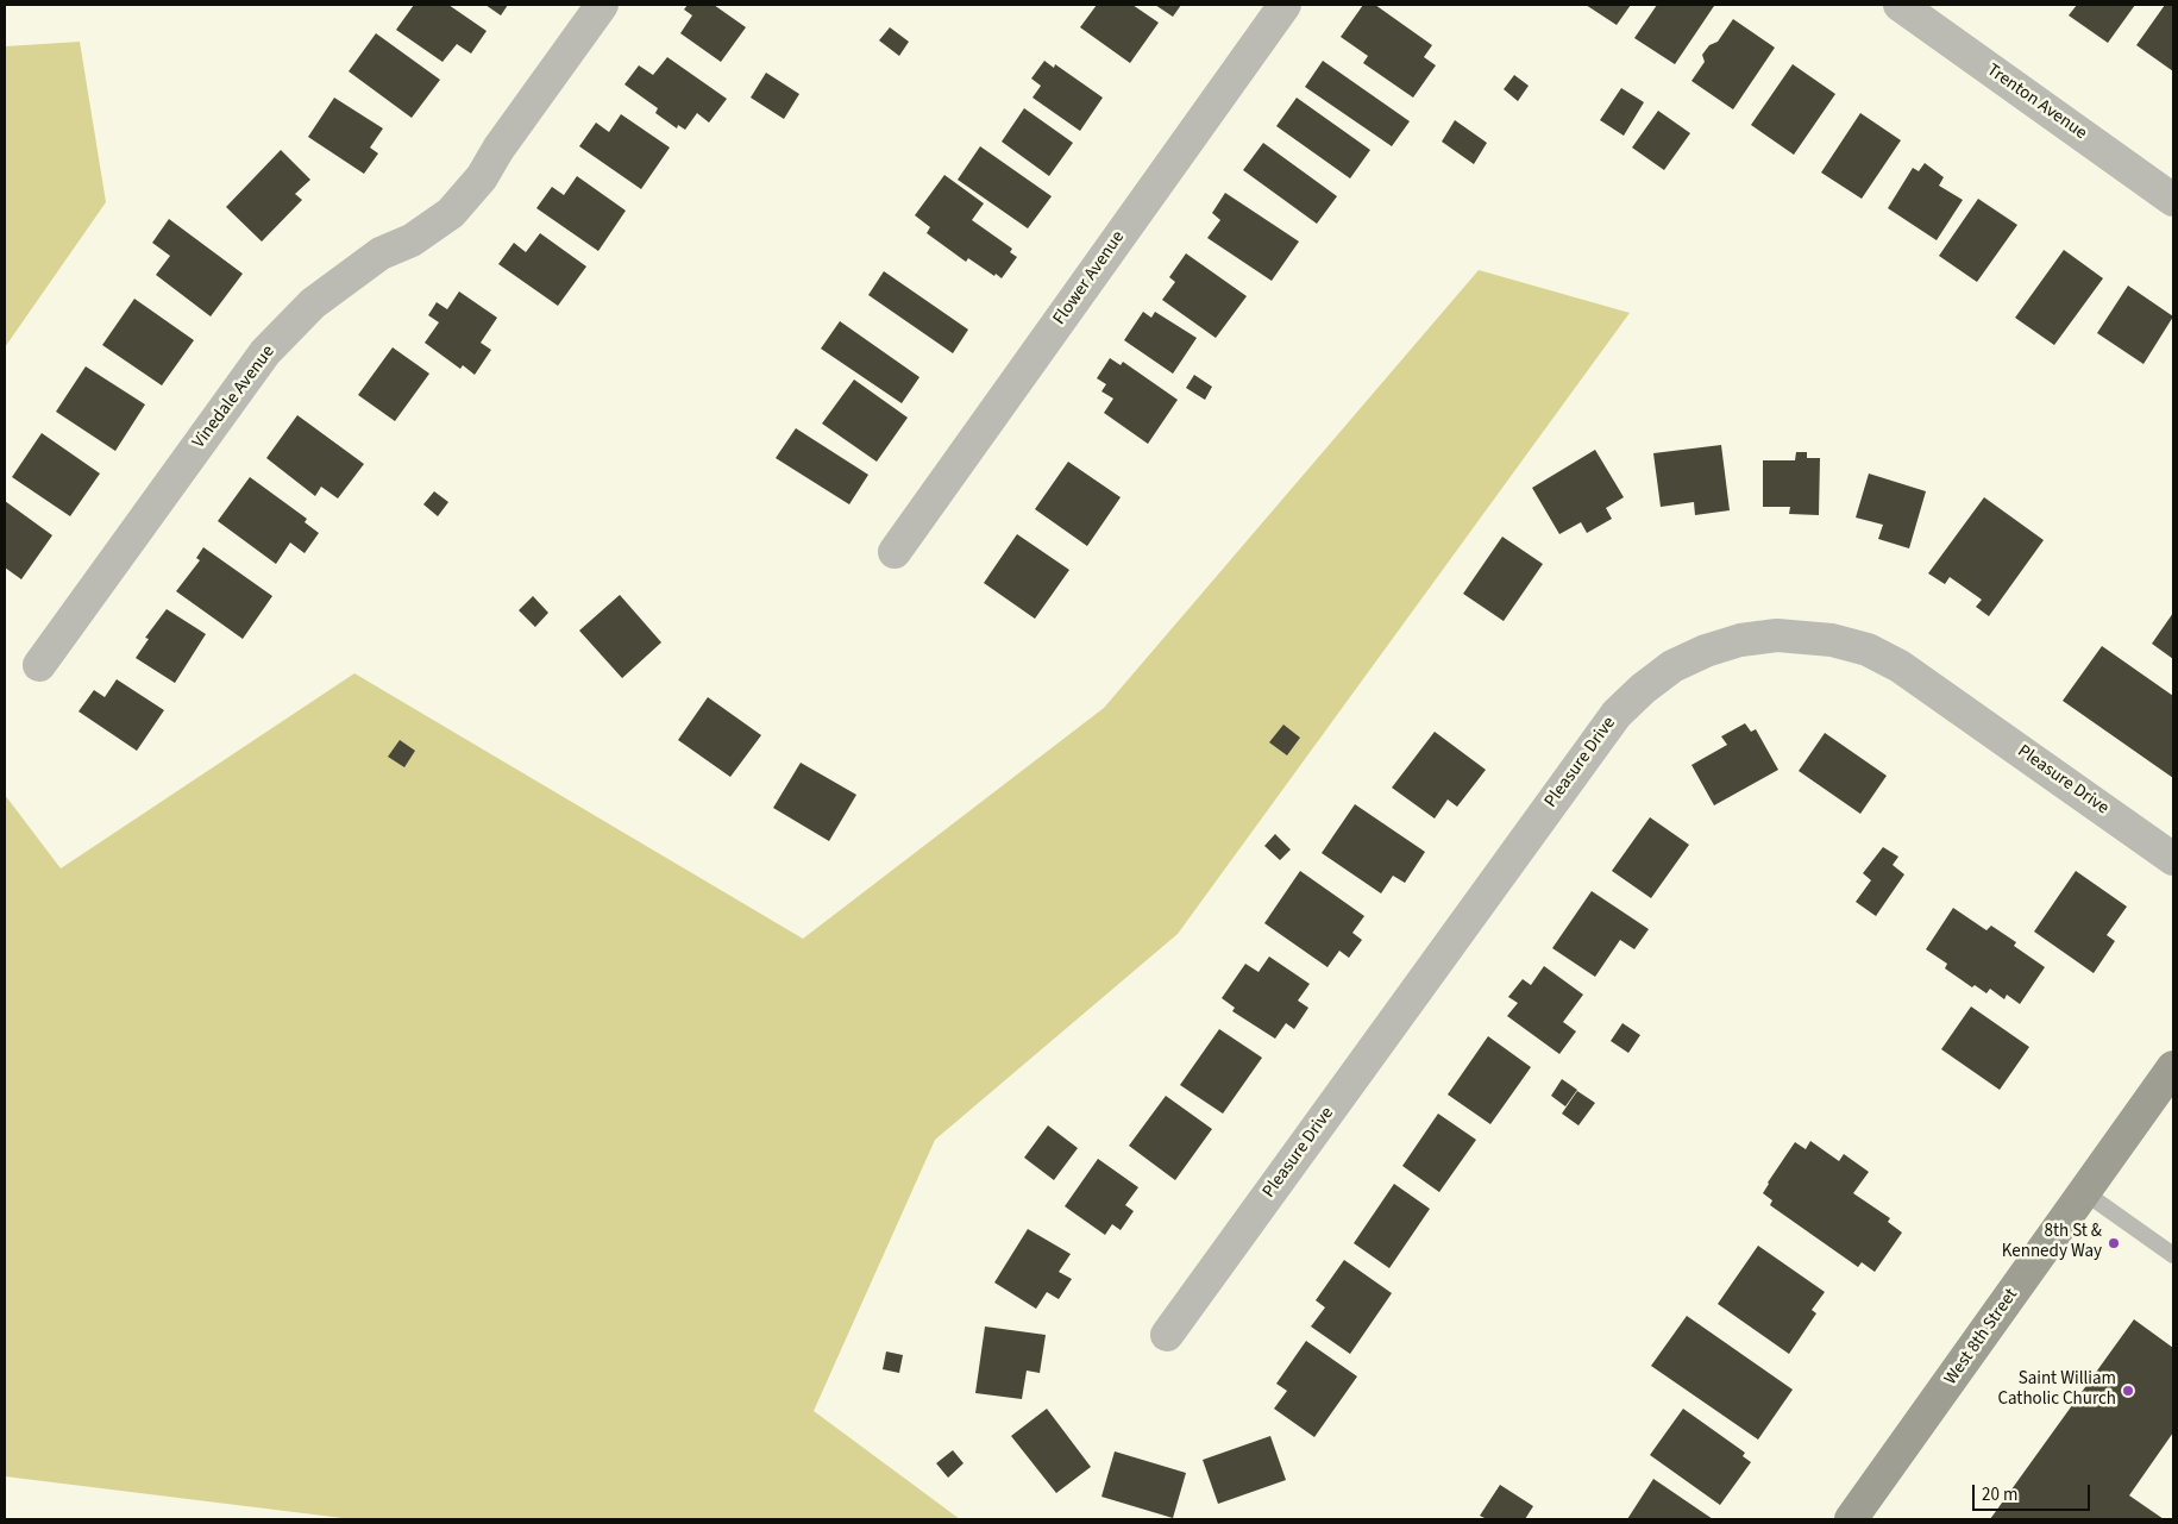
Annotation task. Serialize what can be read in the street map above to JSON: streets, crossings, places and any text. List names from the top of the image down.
{
  "streets": {
    "street": [
      "Trenton Avenue",
      "Flower Avenue",
      "Vinedale Avenue",
      "Pleasure Drive",
      "West 8th Street"
    ]
  },
  "places": ["8th St & Kennedy Way", "Saint William Catholic Church"],
  "scale_bar": "20 m"
}
